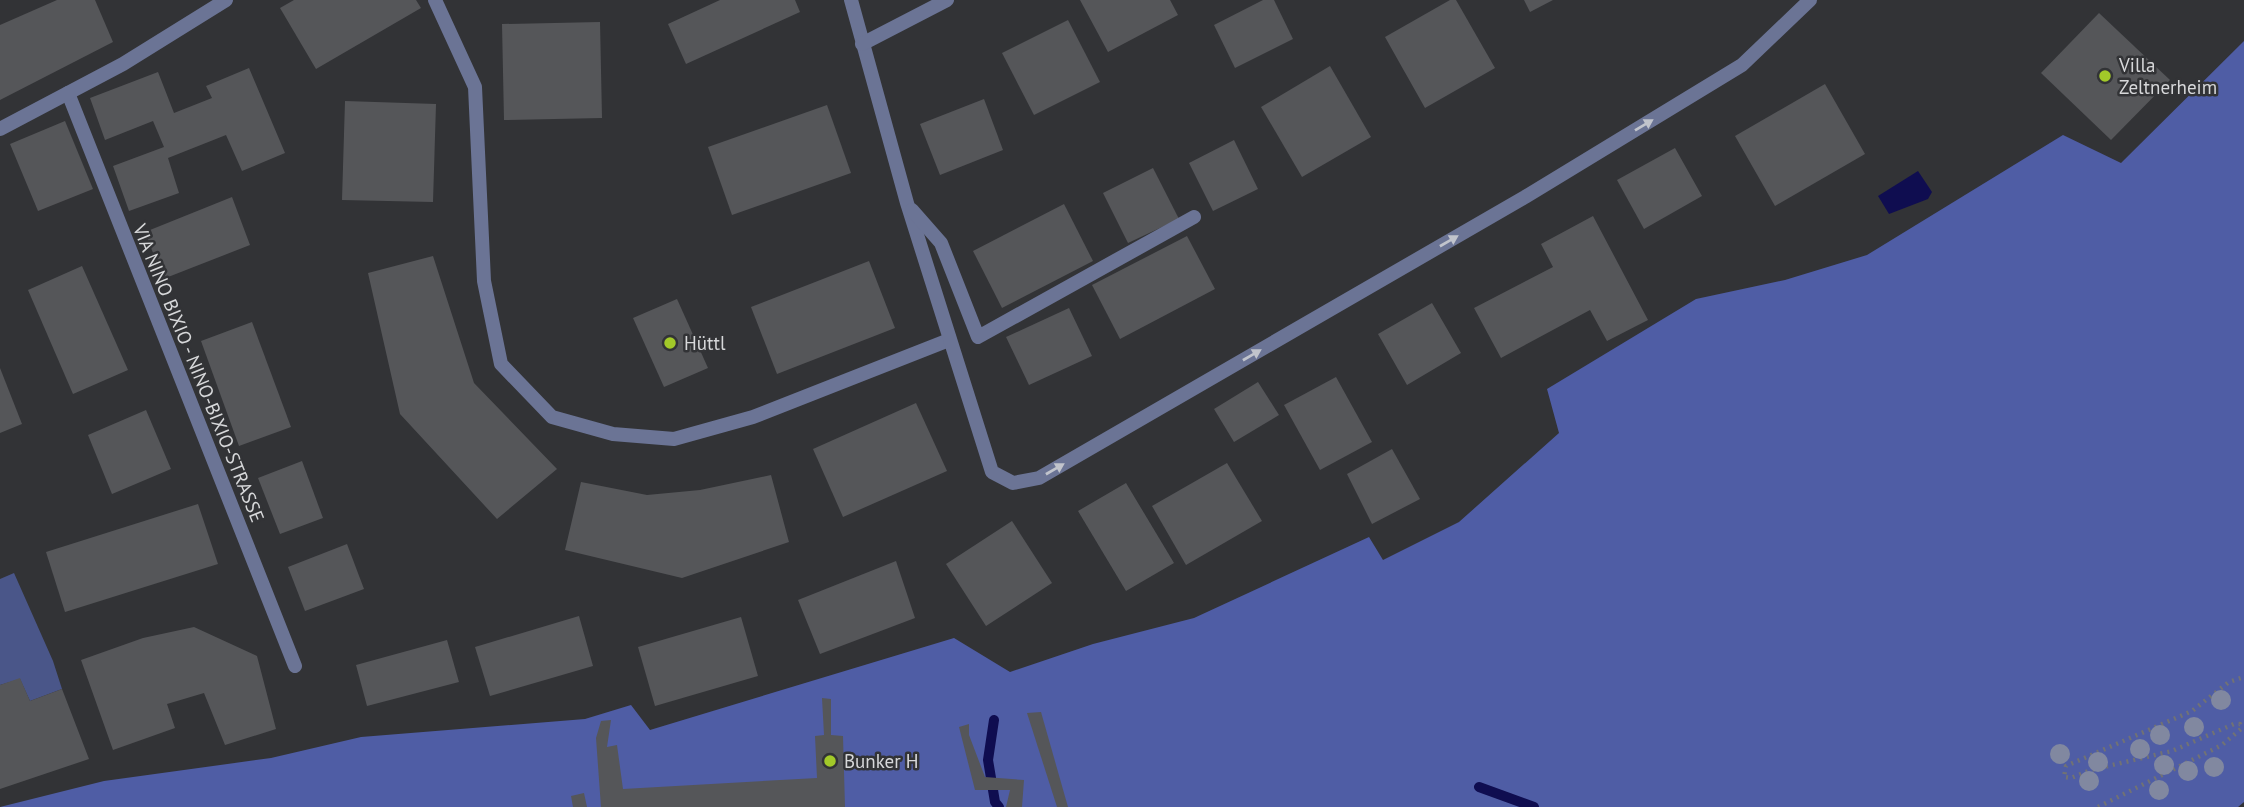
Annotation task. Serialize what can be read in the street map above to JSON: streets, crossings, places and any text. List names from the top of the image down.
{
  "streets": {
    "street": ["VIA NINO BIXIO - NINO-BIXIO-STRASSE"]
  },
  "places": ["Villa Zeltnerheim", "Hüttl", "Bunker H"]
}
